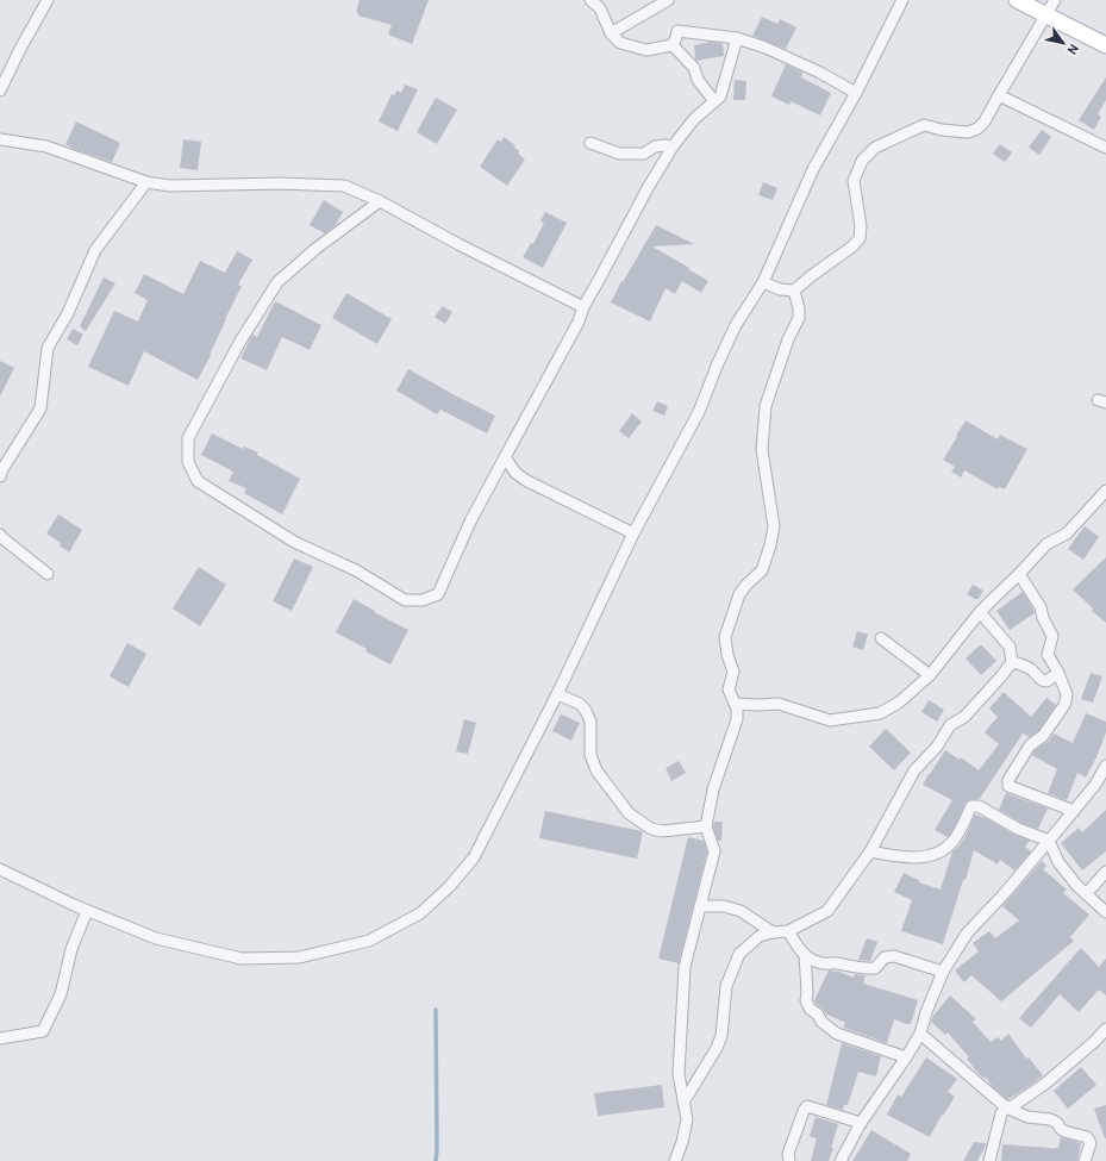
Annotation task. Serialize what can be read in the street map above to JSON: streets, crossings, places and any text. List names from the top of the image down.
{
  "north": "bottom right"
}
